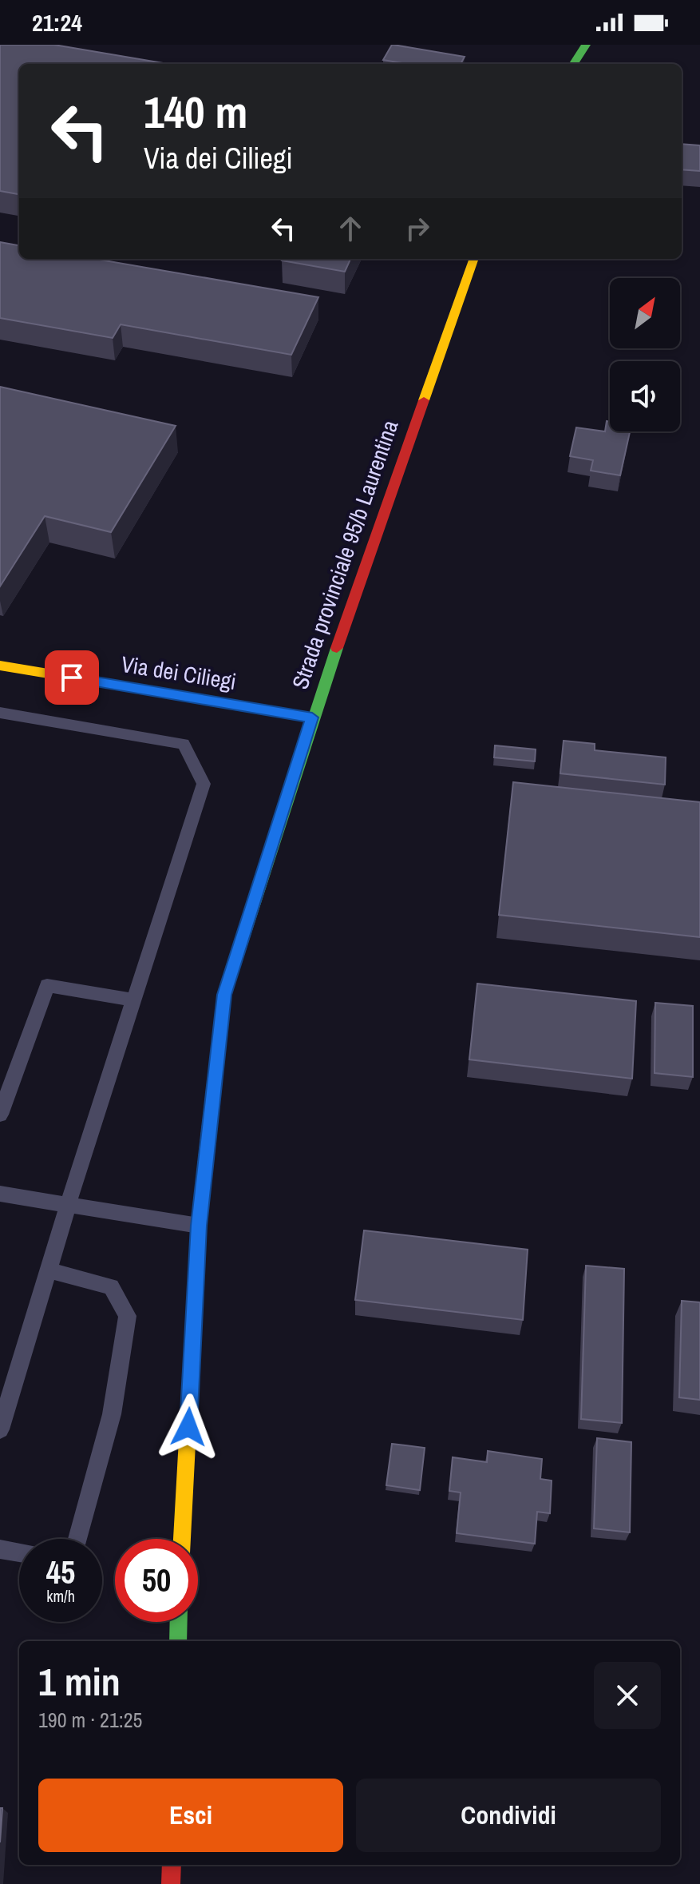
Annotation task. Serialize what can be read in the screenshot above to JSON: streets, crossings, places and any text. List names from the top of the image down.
{
  "streets": {
    "main road": ["Strada provinciale 95/b Laurentina", "Via dei Ciliegi"]
  },
  "crossings": [
    ["Strada provinciale 95/b Laurentina", "Via dei Ciliegi"]
  ],
  "north": "top right",
  "page": {
    "status": "21:24",
    "turn": ["140 m", "Via dei Ciliegi"],
    "speed": "45 km/h",
    "limit": "50",
    "heading": ["1 min", "190 m · 21:25"],
    "buttons": ["Esci", "Condividi"]
  }
}
